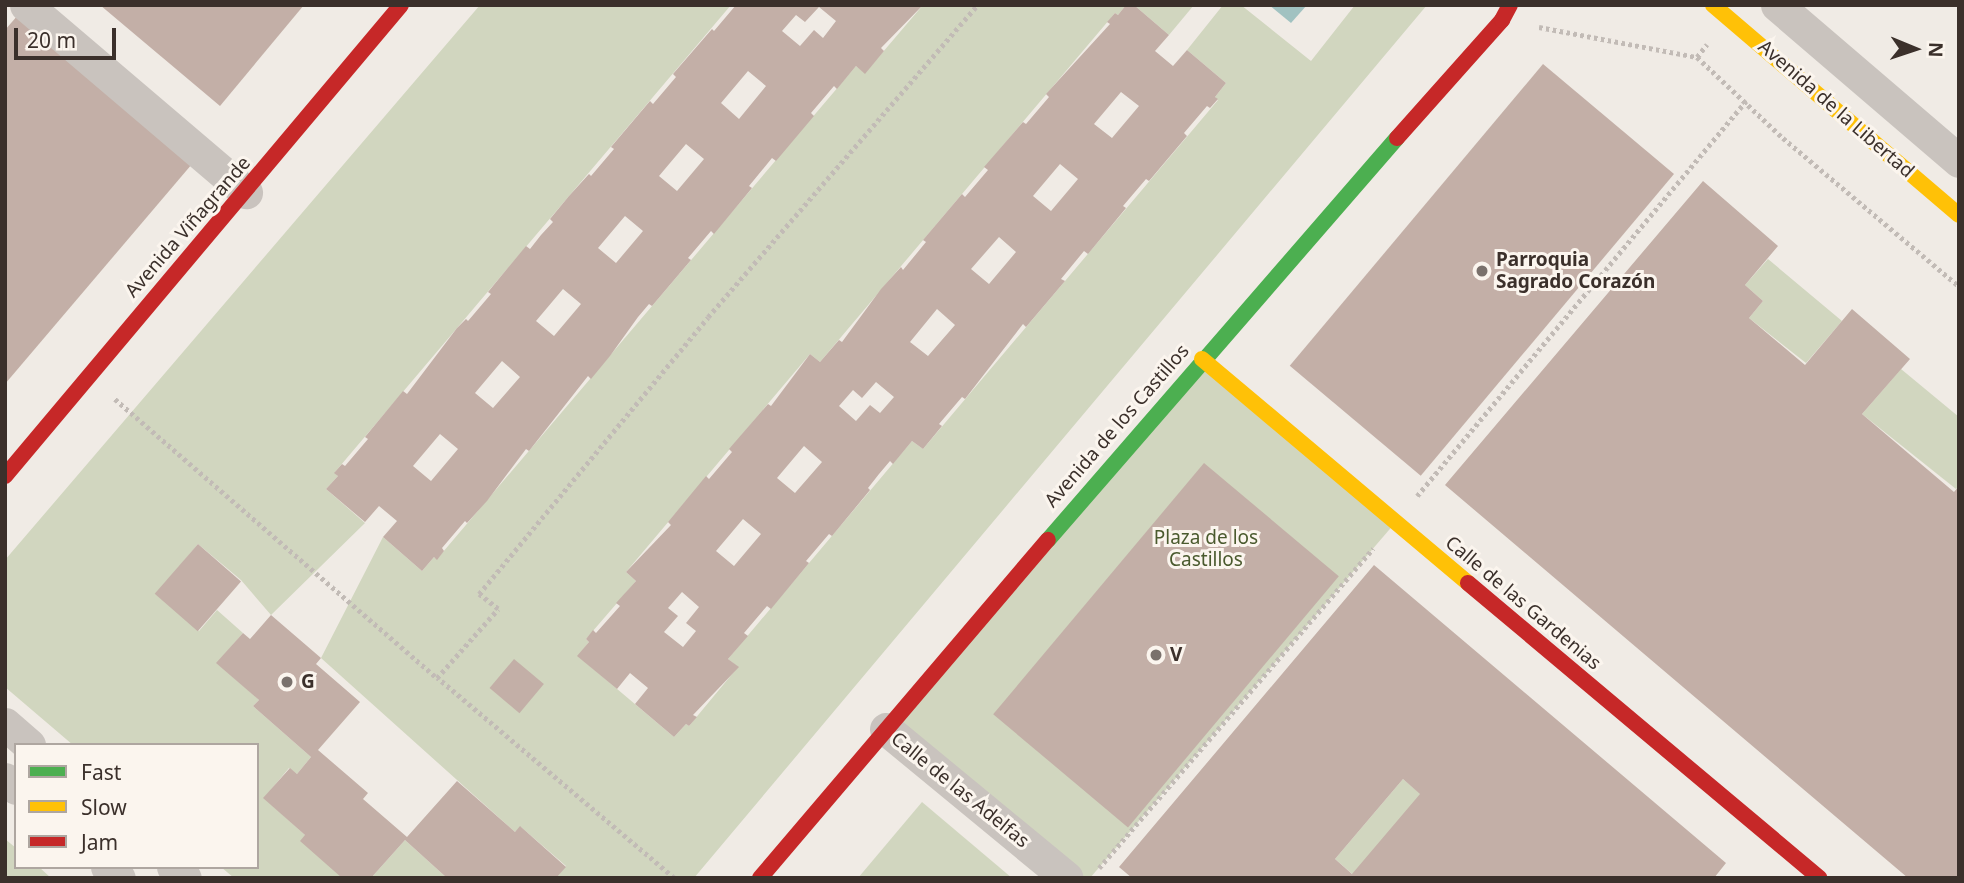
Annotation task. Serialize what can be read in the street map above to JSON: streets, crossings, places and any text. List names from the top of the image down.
{
  "streets": {
    "street": [
      "Avenida de la Libertad",
      "Avenida Viñagrande",
      "Avenida de los Castillos",
      "Calle de las Gardenias",
      "Calle de las Adelfas"
    ]
  },
  "crossings": [
    ["Avenida de los Castillos", "Calle de las Gardenias"],
    ["Avenida de los Castillos", "Calle de las Adelfas"]
  ],
  "parks": ["Plaza de los Castillos"],
  "places": ["Parroquia Sagrado Corazón", "V", "G"],
  "legend": ["Fast", "Slow", "Jam"],
  "scale_bar": "20 m",
  "north": "right"
}
